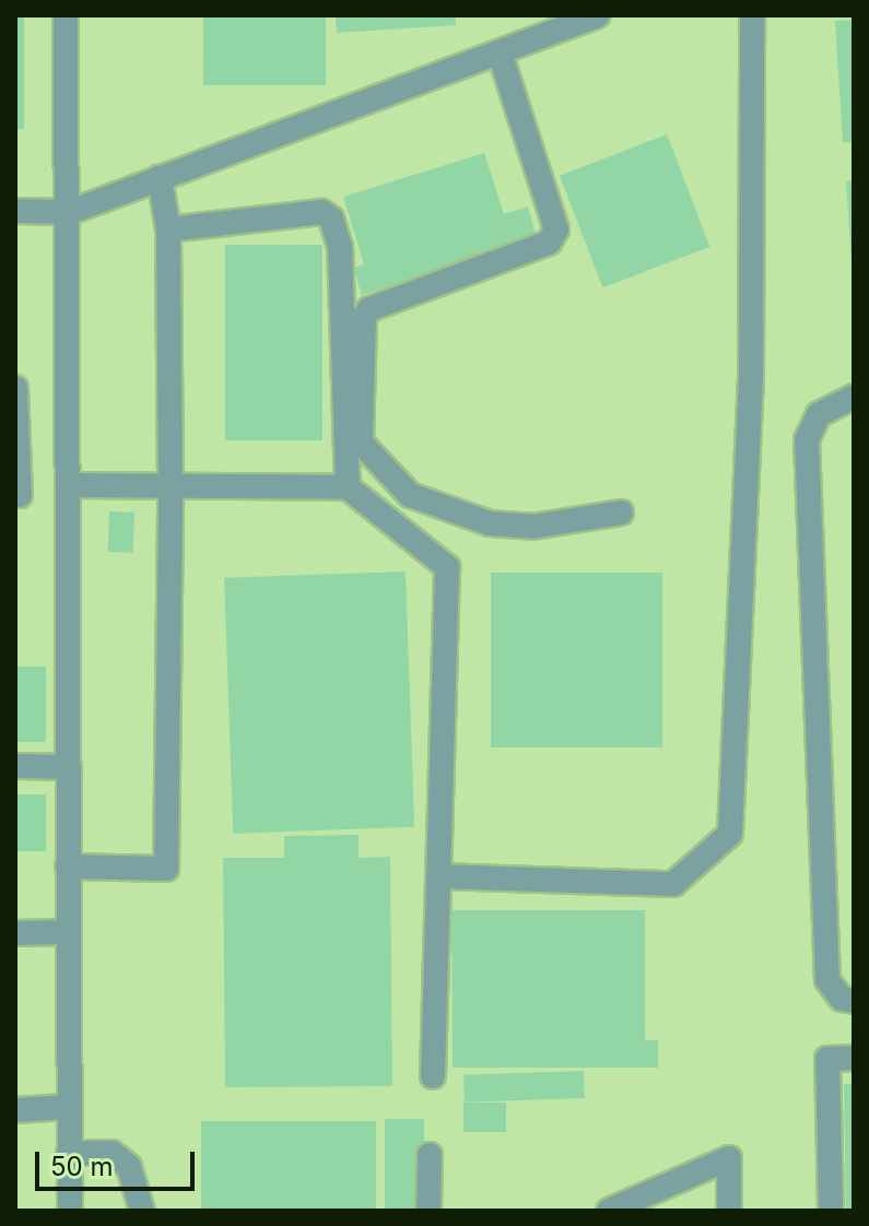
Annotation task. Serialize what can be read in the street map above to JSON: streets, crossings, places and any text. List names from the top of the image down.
{
  "scale_bar": "50 m"
}
